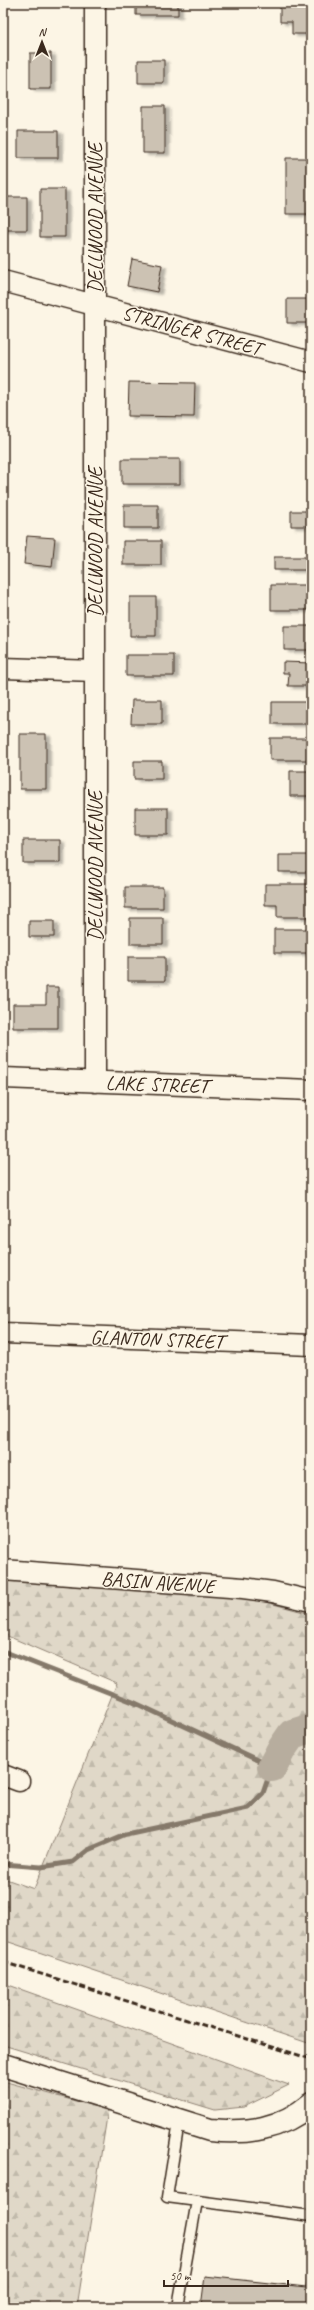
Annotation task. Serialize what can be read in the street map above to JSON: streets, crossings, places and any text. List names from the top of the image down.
{
  "streets": {
    "street": [
      "DELLWOOD AVENUE",
      "STRINGER STREET",
      "LAKE STREET",
      "GLANTON STREET",
      "BASIN AVENUE"
    ]
  },
  "crossings": [
    ["DELLWOOD AVENUE", "STRINGER STREET"],
    ["DELLWOOD AVENUE", "LAKE STREET"]
  ],
  "scale_bar": "50 m",
  "north": "top"
}
